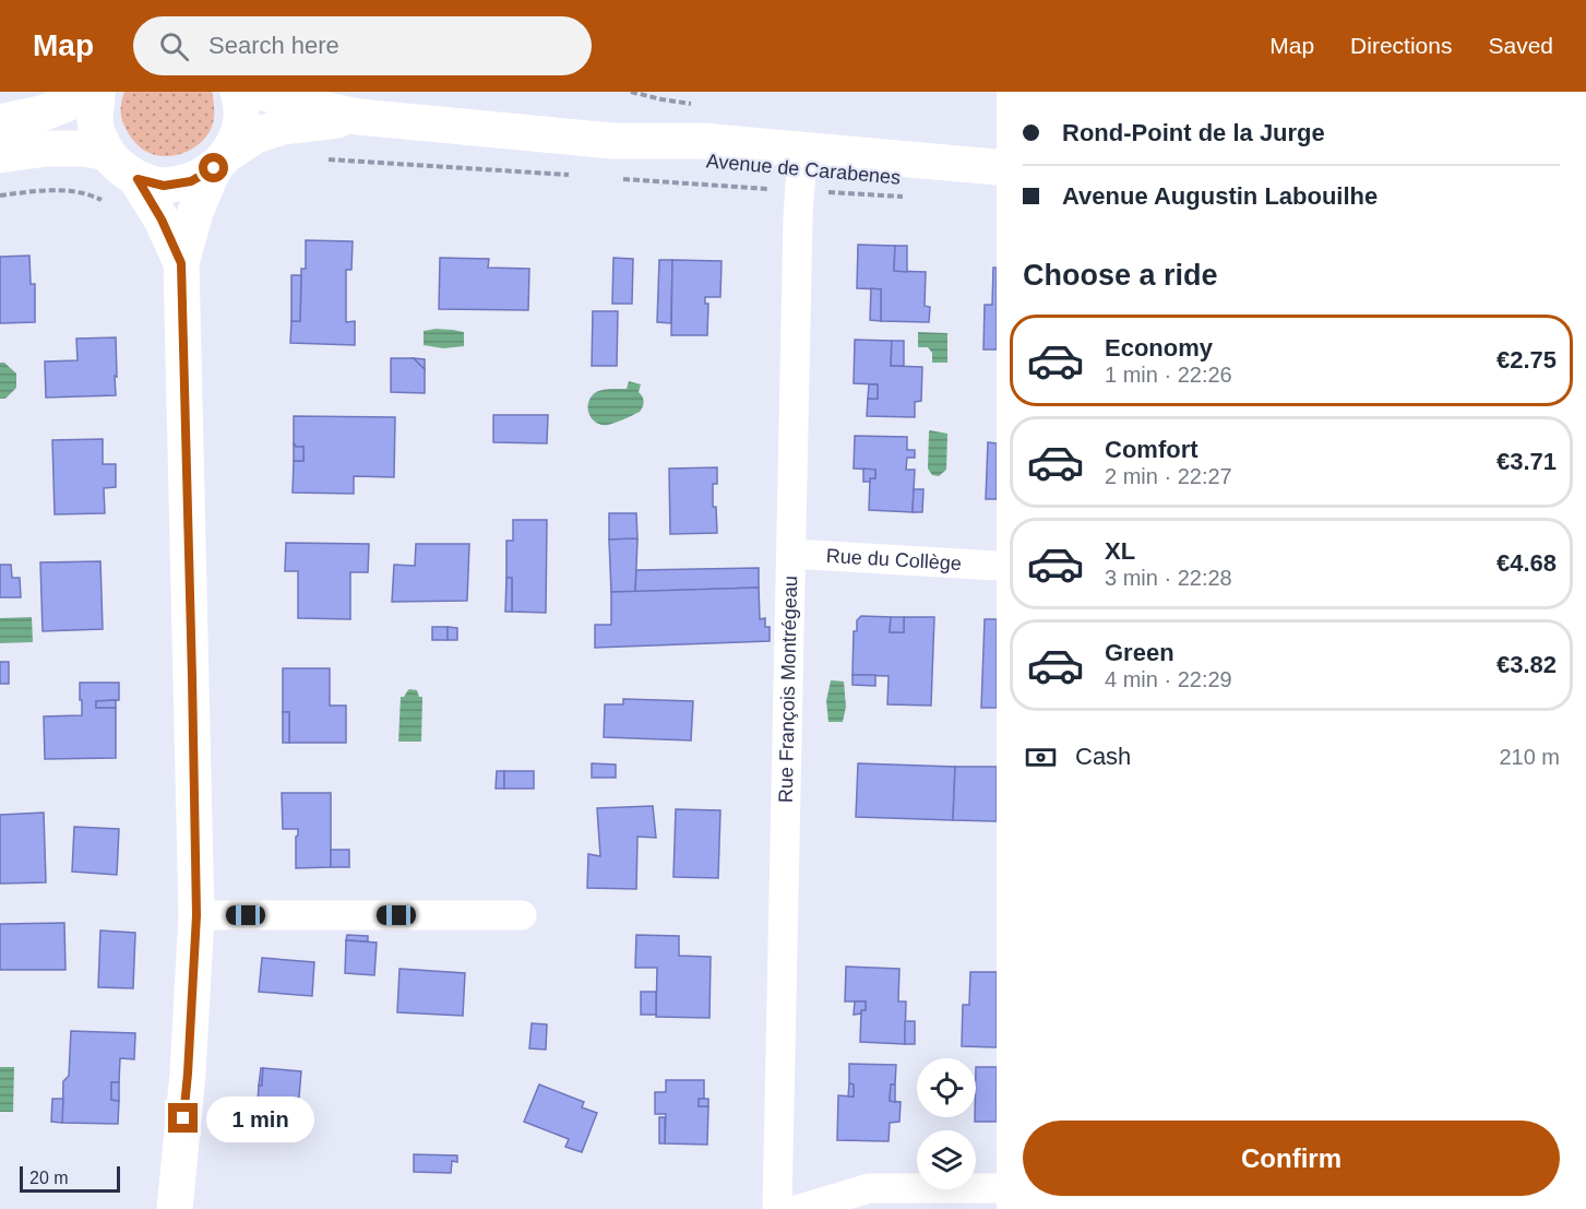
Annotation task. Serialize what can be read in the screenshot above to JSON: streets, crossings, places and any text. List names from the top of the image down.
{
  "streets": {
    "street": ["Avenue de Carabenes", "Rue du Collège", "Rue François Montrégeau"]
  },
  "crossings": [
    ["Avenue de Carabenes", "Rue François Montrégeau"],
    ["Rue du Collège", "Rue François Montrégeau"]
  ],
  "scale_bar": "20 m",
  "page": {
    "header": "Map",
    "search": "Search here",
    "nav": ["Map", "Directions", "Saved"],
    "banner": ["Rond-Point de la Jurge", "Avenue Augustin Labouilhe"],
    "heading": "Choose a ride",
    "list": [
      {
        "name": "Economy",
        "note": "1 min · 22:26",
        "value": "€2.75"
      },
      {
        "name": "Comfort",
        "note": "2 min · 22:27",
        "value": "€3.71"
      },
      {
        "name": "XL",
        "note": "3 min · 22:28",
        "value": "€4.68"
      },
      {
        "name": "Green",
        "note": "4 min · 22:29",
        "value": "€3.82"
      }
    ],
    "pay": ["Cash", "210 m"],
    "bubble": "1 min",
    "buttons": "Confirm",
    "scale": "20 m"
  }
}
